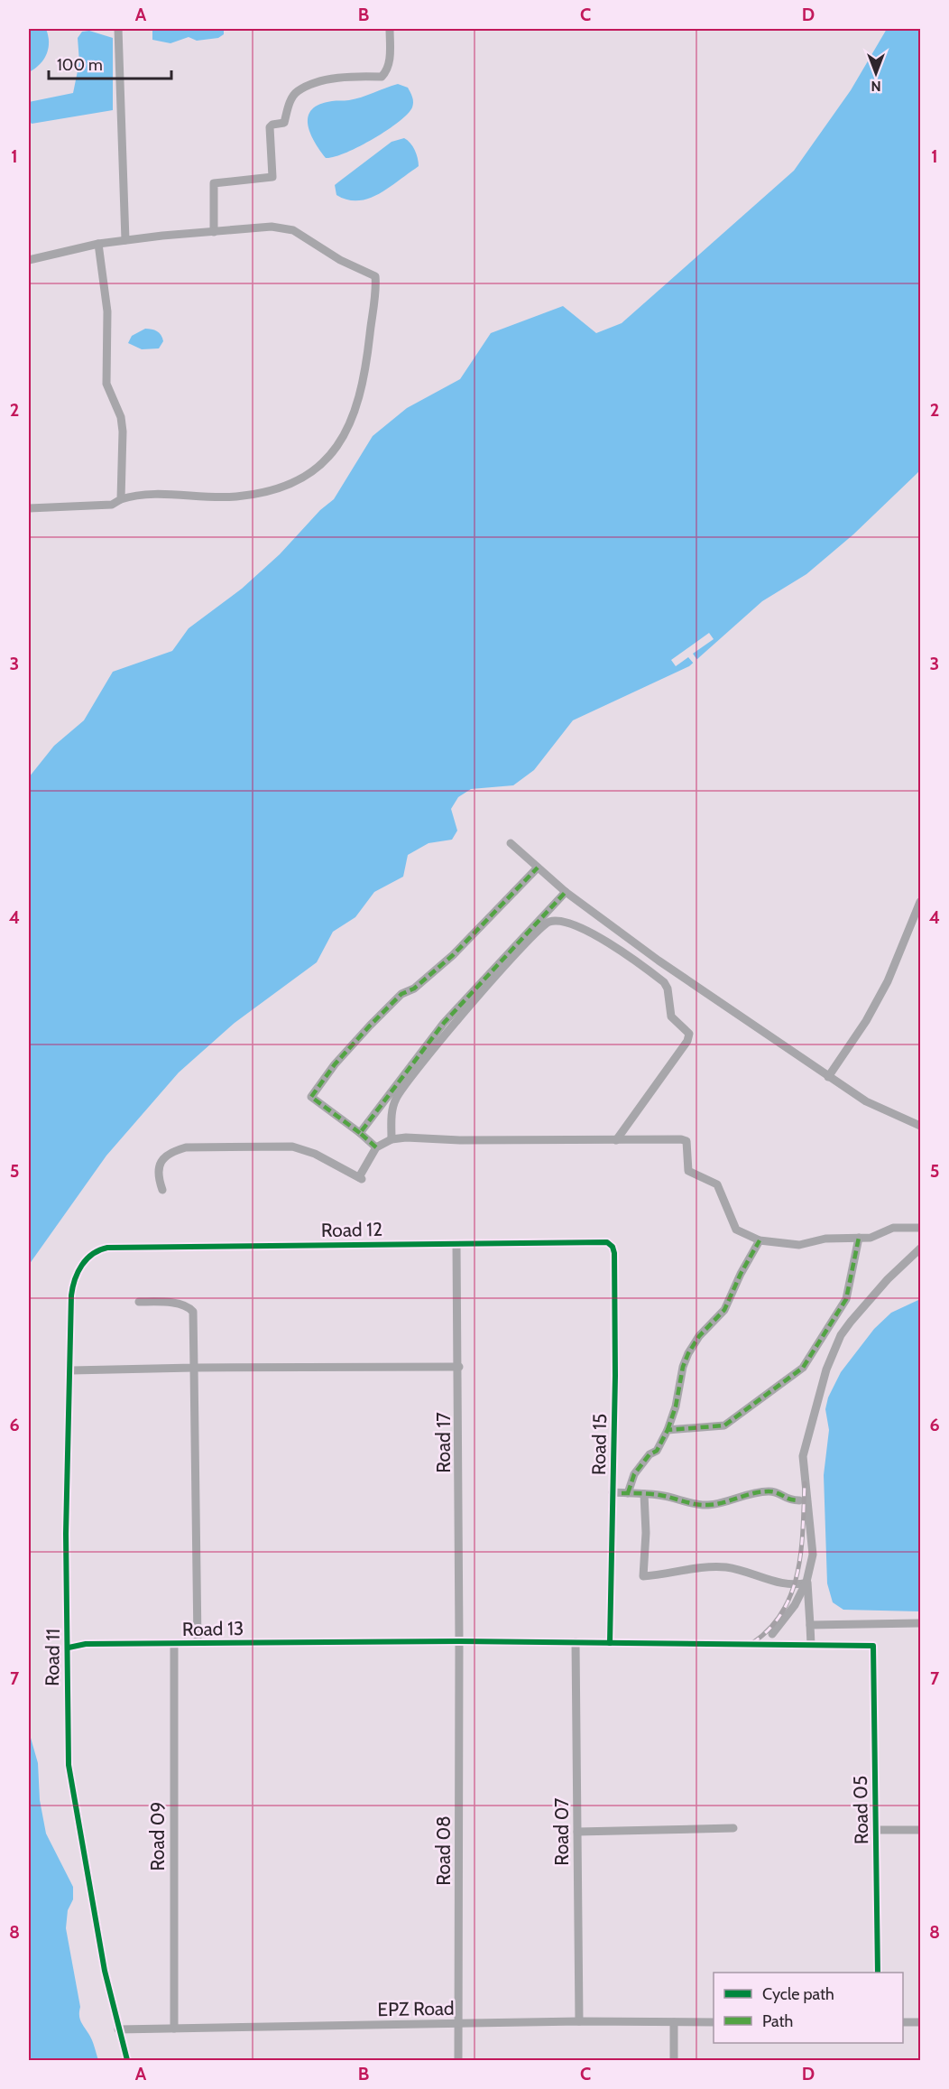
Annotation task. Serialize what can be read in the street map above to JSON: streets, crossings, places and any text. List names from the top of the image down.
{
  "streets": {
    "street": [
      "Road 12",
      "Road 17",
      "Road 15",
      "Road 13",
      "Road 11",
      "Road 05",
      "Road 07",
      "Road 09",
      "Road 08",
      "EPZ Road"
    ]
  },
  "crossings": [
    ["Road 12", "Road 17"],
    ["Road 12", "Road 15"],
    ["Road 12", "Road 11"],
    ["Road 17", "Road 13"],
    ["Road 17", "Road 08"],
    ["Road 15", "Road 13"],
    ["Road 13", "Road 11"],
    ["Road 13", "Road 05"],
    ["Road 13", "Road 07"],
    ["Road 13", "Road 09"],
    ["Road 13", "Road 08"],
    ["Road 11", "EPZ Road"],
    ["Road 07", "EPZ Road"],
    ["Road 09", "EPZ Road"],
    ["Road 08", "EPZ Road"]
  ],
  "legend": ["Cycle path", "Path"],
  "scale_bar": "100 m",
  "north": "bottom",
  "grid": {
    "columns": [
      "A",
      "B",
      "C",
      "D"
    ],
    "rows": [
      "1",
      "2",
      "3",
      "4",
      "5",
      "6",
      "7",
      "8"
    ]
  }
}
